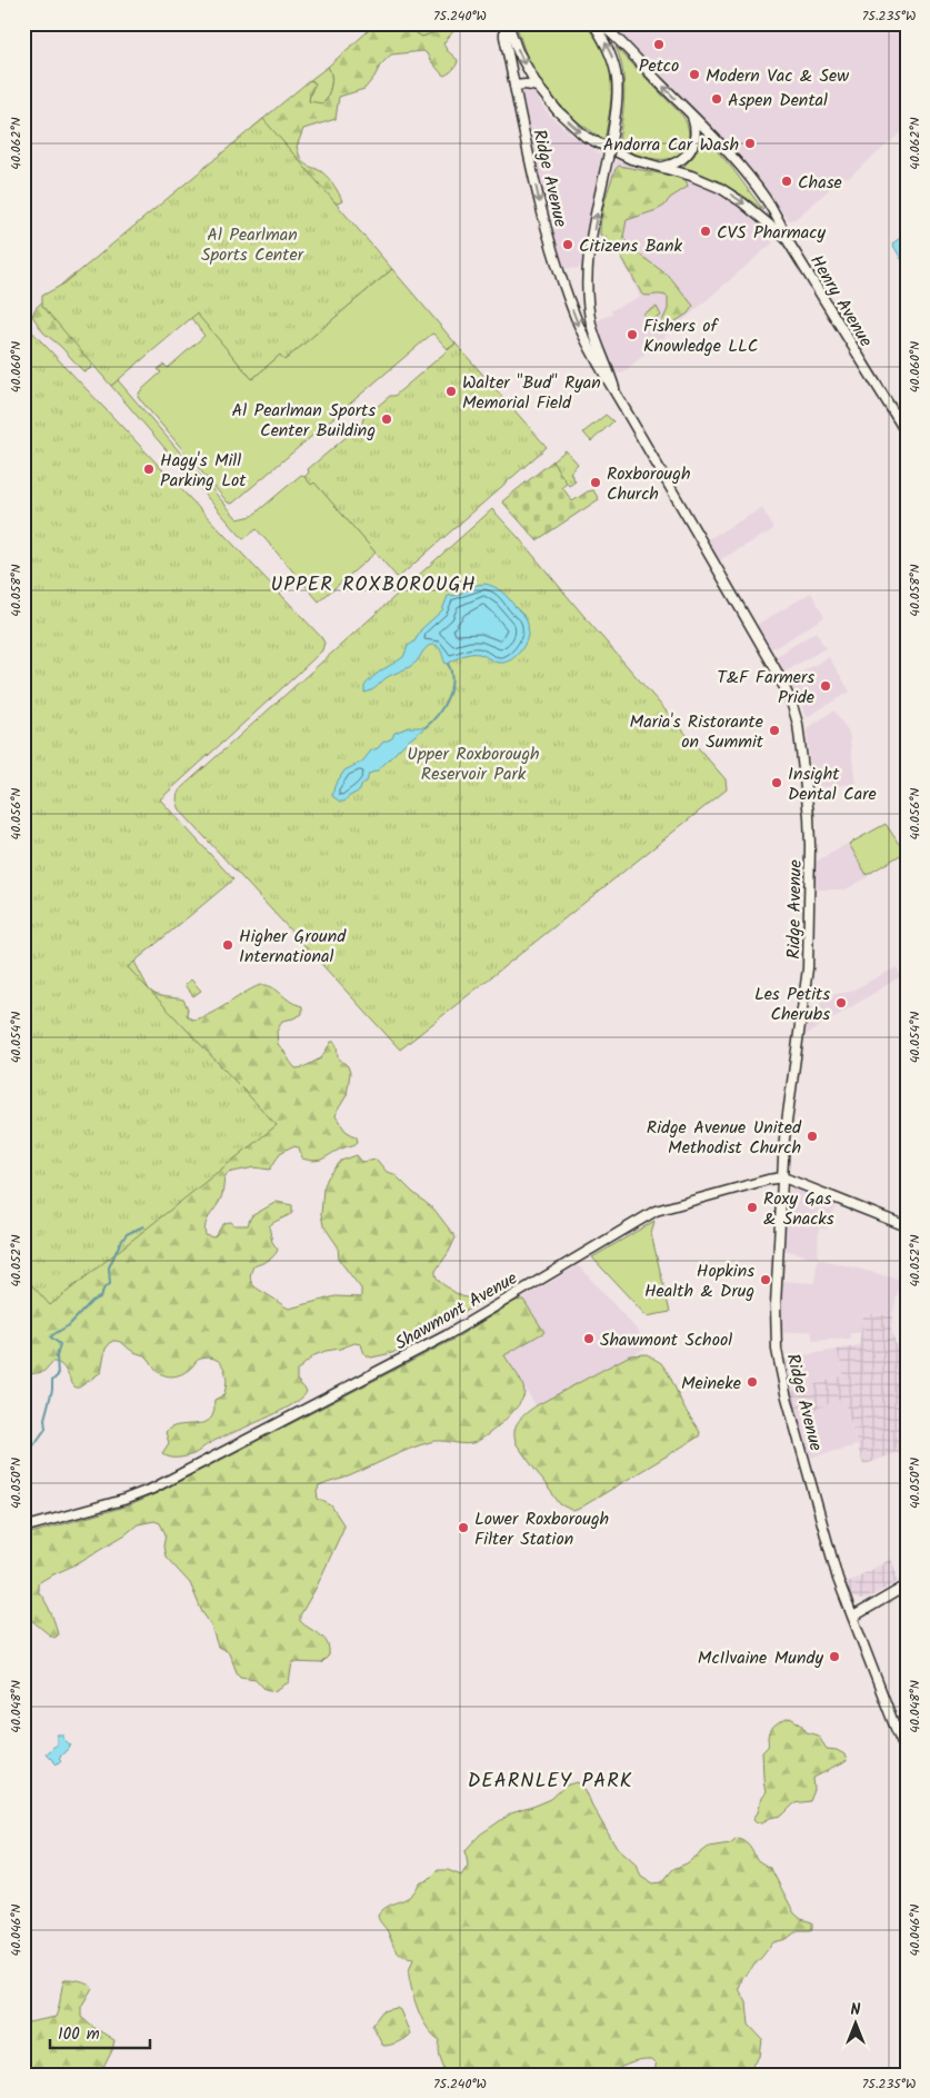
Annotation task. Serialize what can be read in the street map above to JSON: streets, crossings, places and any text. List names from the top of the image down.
{
  "streets": {
    "main road": ["Ridge Avenue", "Henry Avenue", "Shawmont Avenue"]
  },
  "crossings": [
    ["Ridge Avenue", "Henry Avenue"],
    ["Ridge Avenue", "Shawmont Avenue"]
  ],
  "districts": ["UPPER ROXBOROUGH", "DEARNLEY PARK"],
  "parks": ["Al Pearlman Sports Center", "Upper Roxborough Reservoir Park"],
  "places": [
    "Petco",
    "Modern Vac & Sew",
    "Aspen Dental",
    "Andorra Car Wash",
    "Chase",
    "CVS Pharmacy",
    "Citizens Bank",
    "Fishers of Knowledge LLC",
    "Walter \"Bud\" Ryan Memorial Field",
    "Al Pearlman Sports Center Building",
    "Hagy's Mill Parking Lot",
    "Roxborough Church",
    "T&F Farmers Pride",
    "Maria's Ristorante on Summit",
    "Insight Dental Care",
    "Higher Ground International",
    "Les Petits Cherubs",
    "Ridge Avenue United Methodist Church",
    "Roxy Gas & Snacks",
    "Hopkins Health & Drug",
    "Shawmont School",
    "Meineke",
    "Lower Roxborough Filter Station",
    "McIlvaine Mundy"
  ],
  "scale_bar": "100 m",
  "north": "top",
  "coordinates": [
    "75.240°W",
    "75.235°W",
    "40.062°N",
    "40.060°N",
    "40.058°N",
    "40.056°N",
    "40.054°N",
    "40.052°N",
    "40.050°N",
    "40.048°N",
    "40.046°N"
  ]
}
